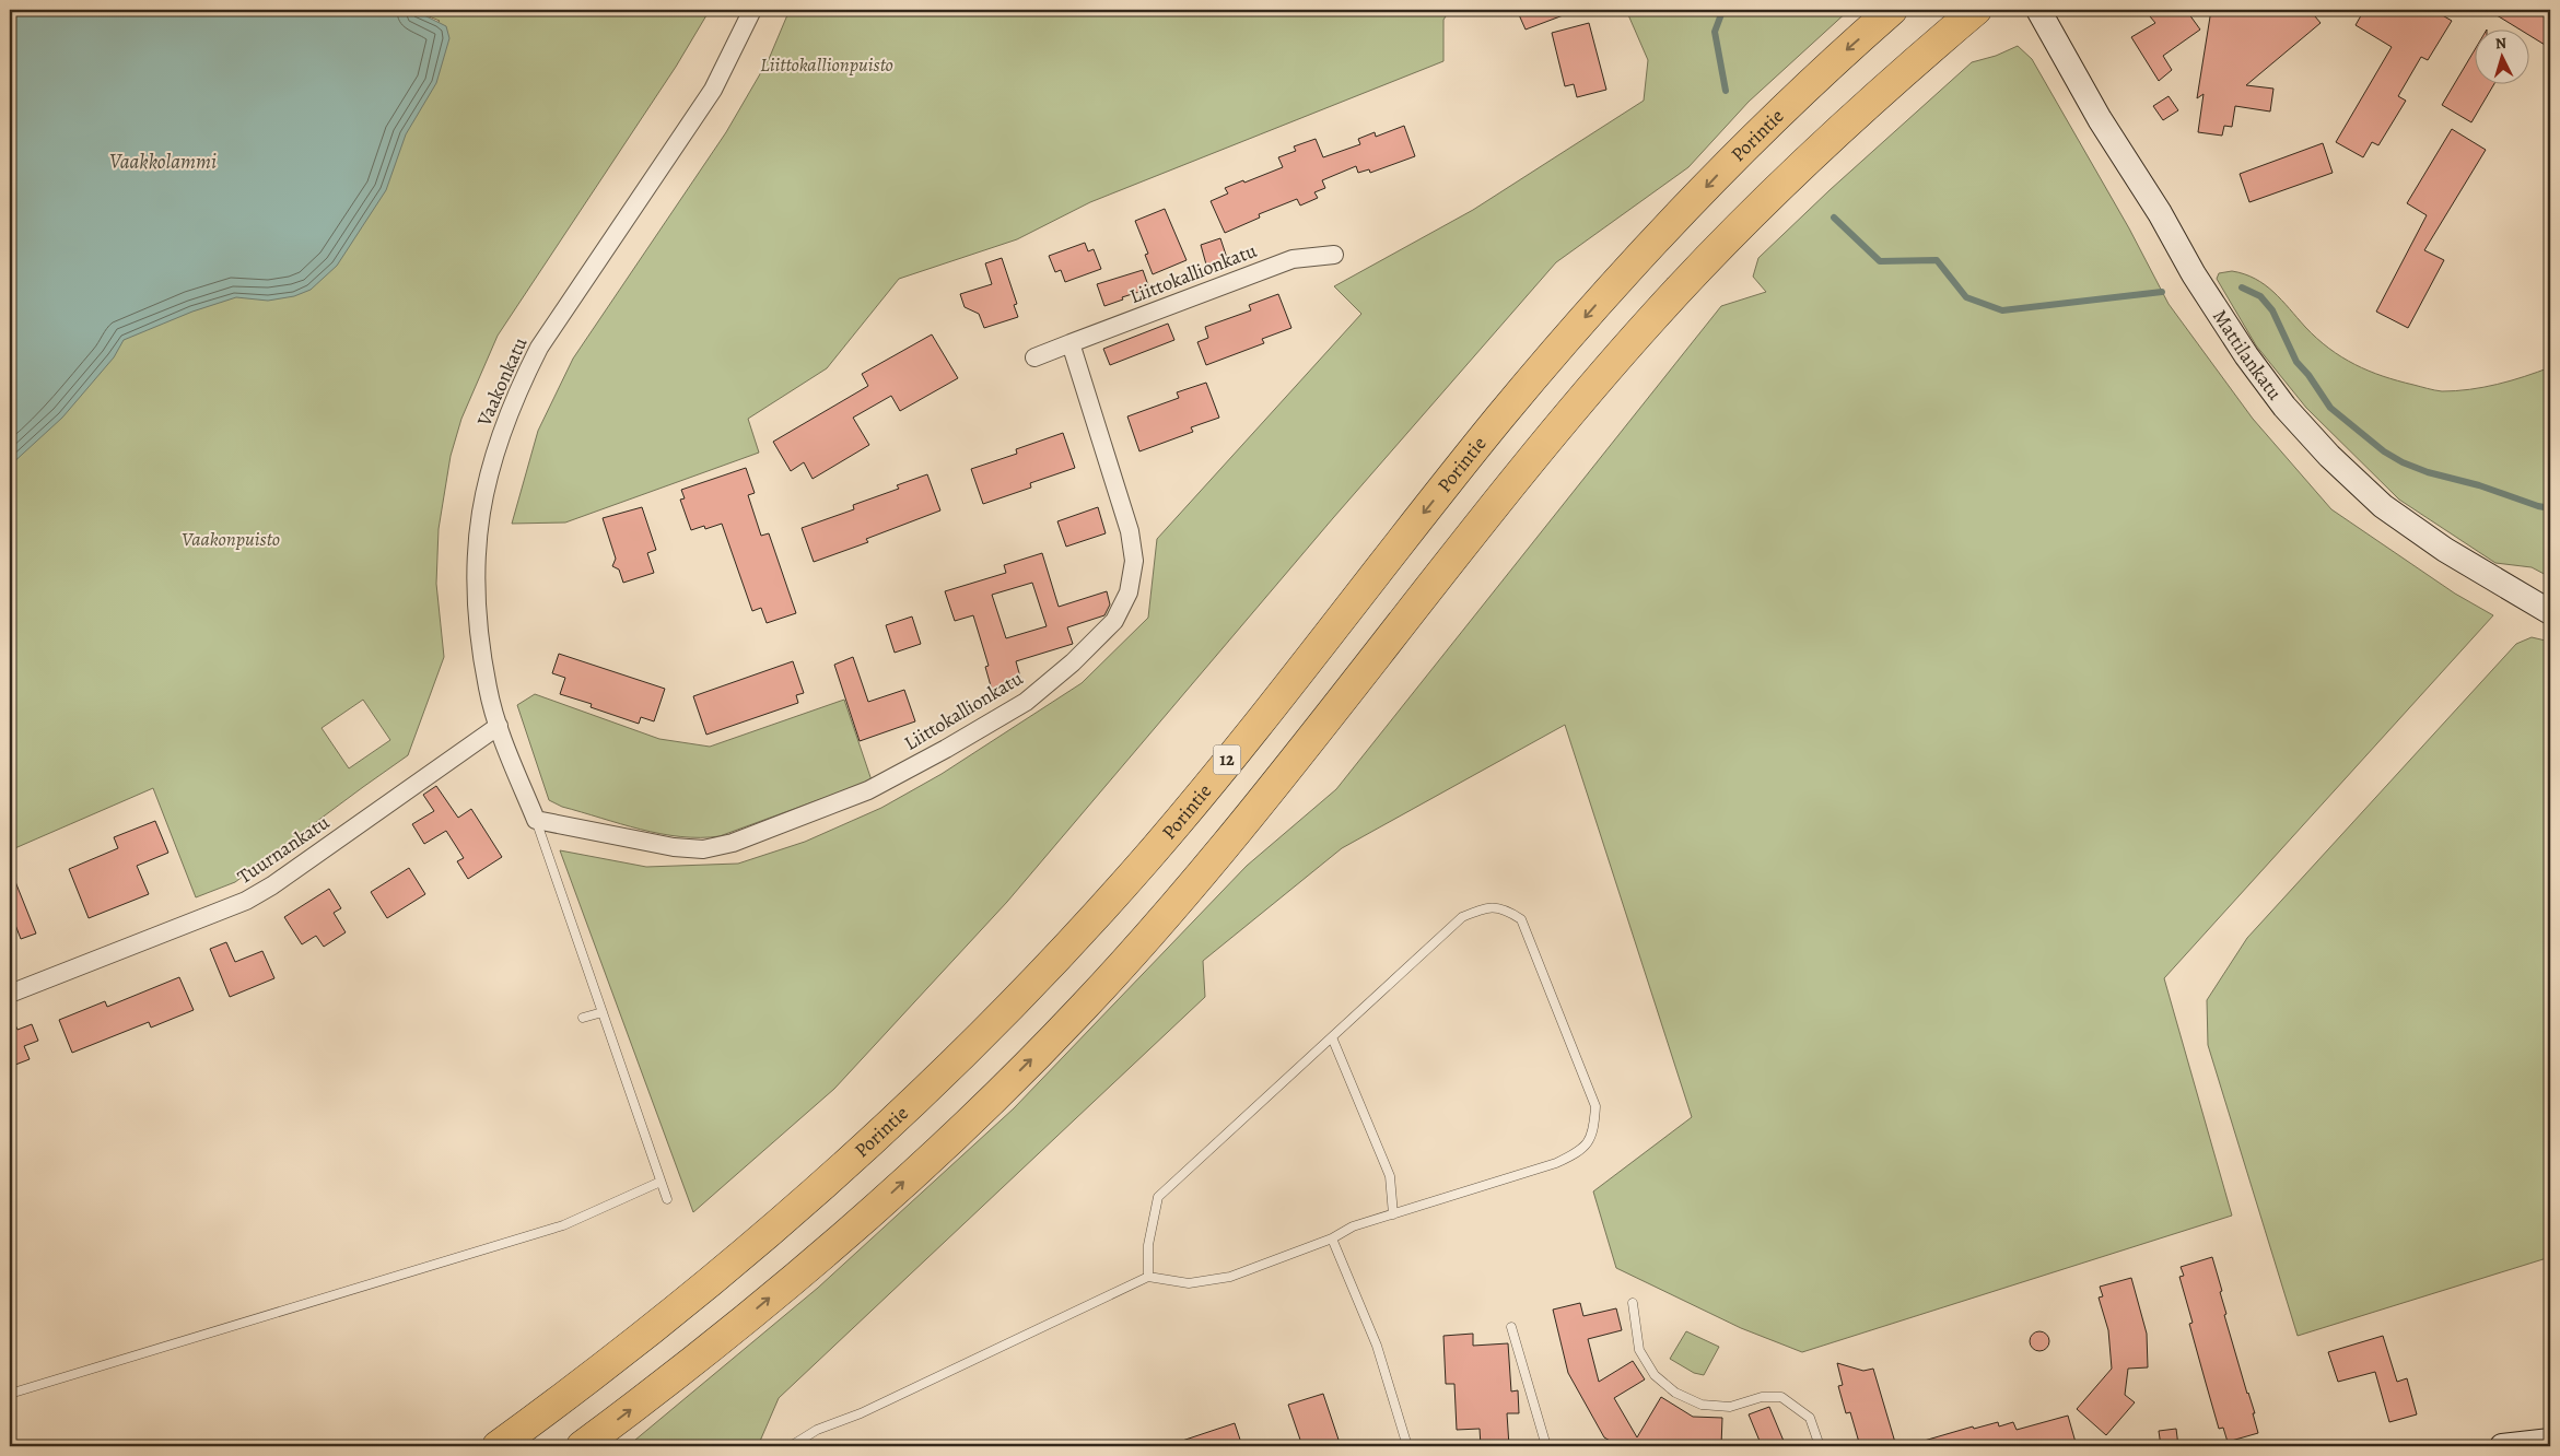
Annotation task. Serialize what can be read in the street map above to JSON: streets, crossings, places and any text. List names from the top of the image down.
{
  "streets": {
    "highway": ["Porintie", "12"],
    "street": [
      "Liittokallionkatu",
      "Mattilankatu",
      "Vaakonkatu",
      "Tuurnankatu"
    ]
  },
  "crossings": [
    ["Liittokallionkatu", "Vaakonkatu"],
    ["Vaakonkatu", "Tuurnankatu"]
  ],
  "water": ["Vaakkolammi"],
  "parks": ["Liittokallionpuisto", "Vaakonpuisto"],
  "north": "top"
}
